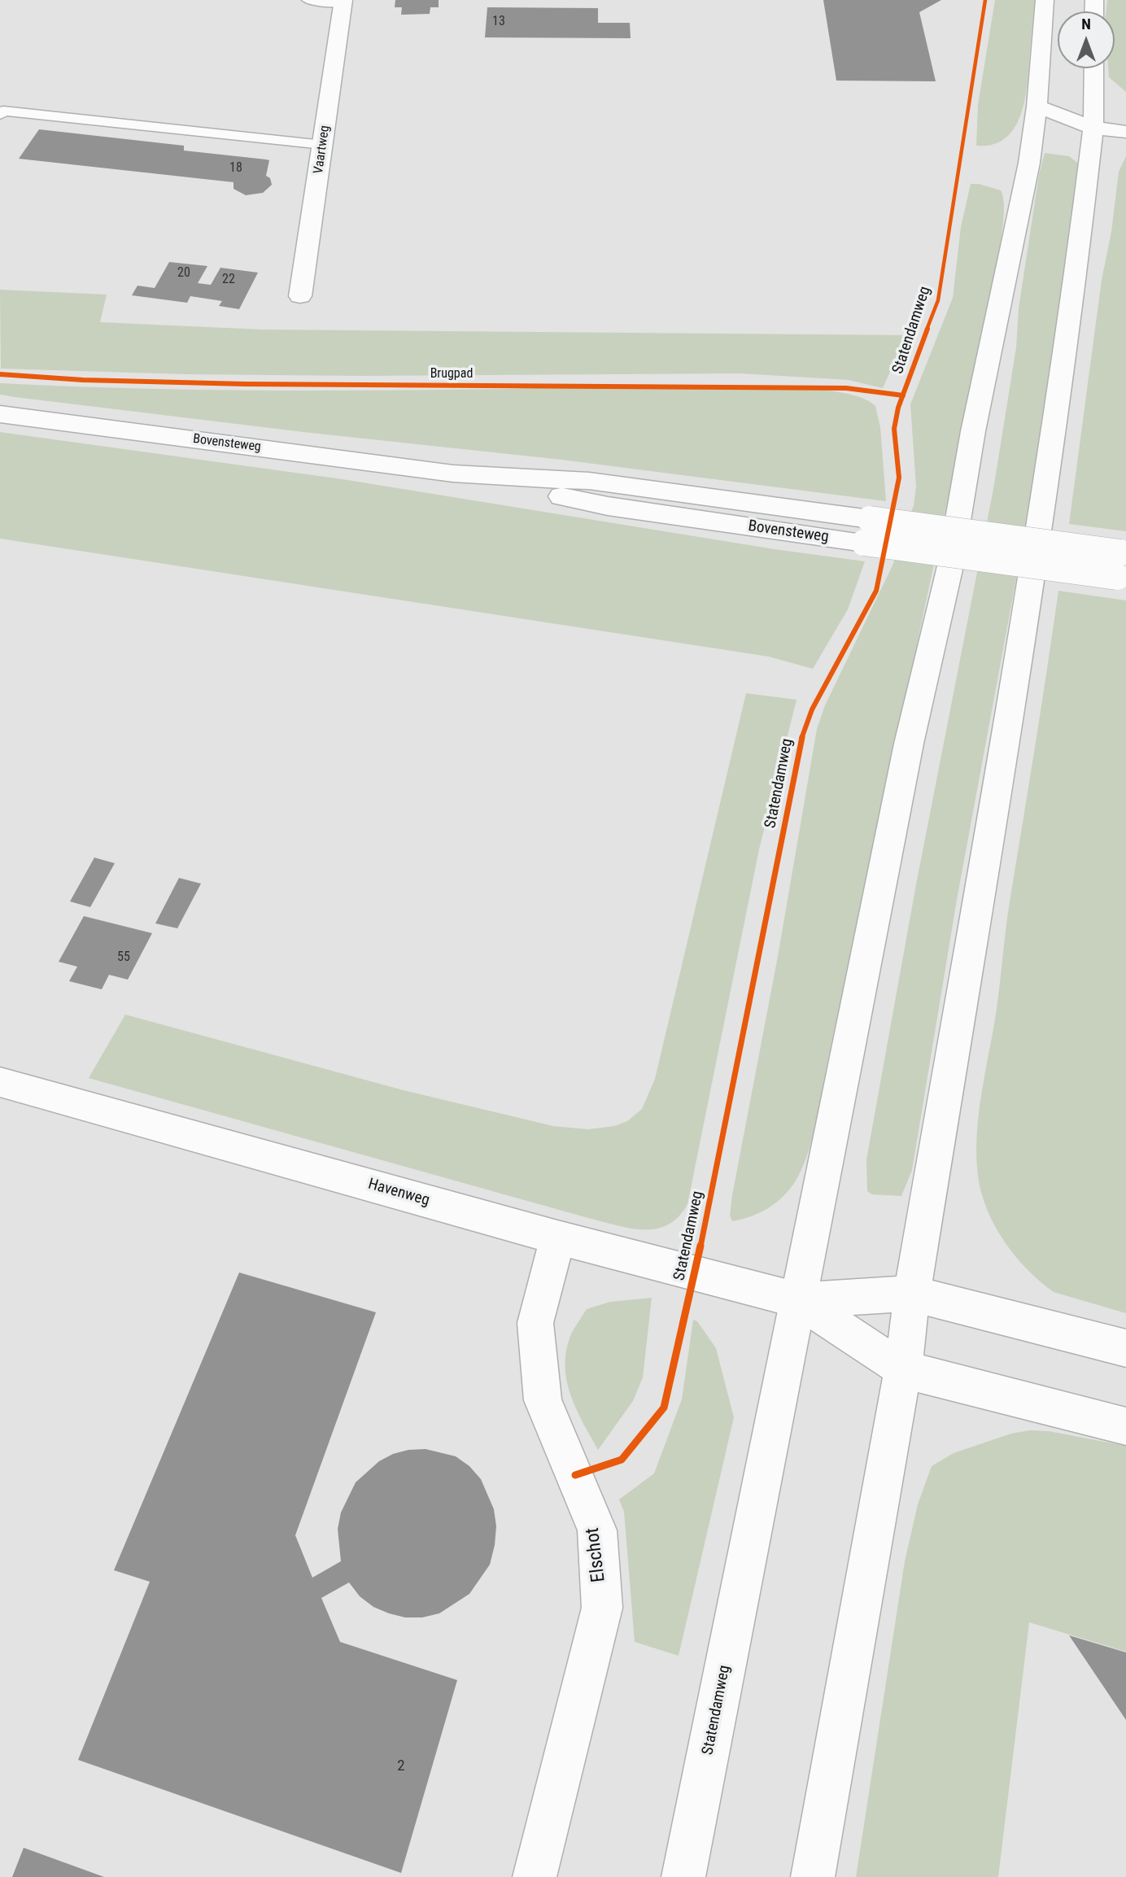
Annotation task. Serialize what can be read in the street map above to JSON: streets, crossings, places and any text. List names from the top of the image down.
{
  "streets": {
    "main road": [
      "Vaartweg",
      "Statendamweg",
      "Bovensteweg",
      "Havenweg",
      "Elschot"
    ],
    "cycle path": ["Brugpad"]
  },
  "crossings": [
    ["Statendamweg", "Havenweg"],
    ["Havenweg", "Elschot"]
  ],
  "house_numbers": [
    "13",
    "18",
    "20",
    "22",
    "55",
    "2"
  ],
  "north": "top"
}
